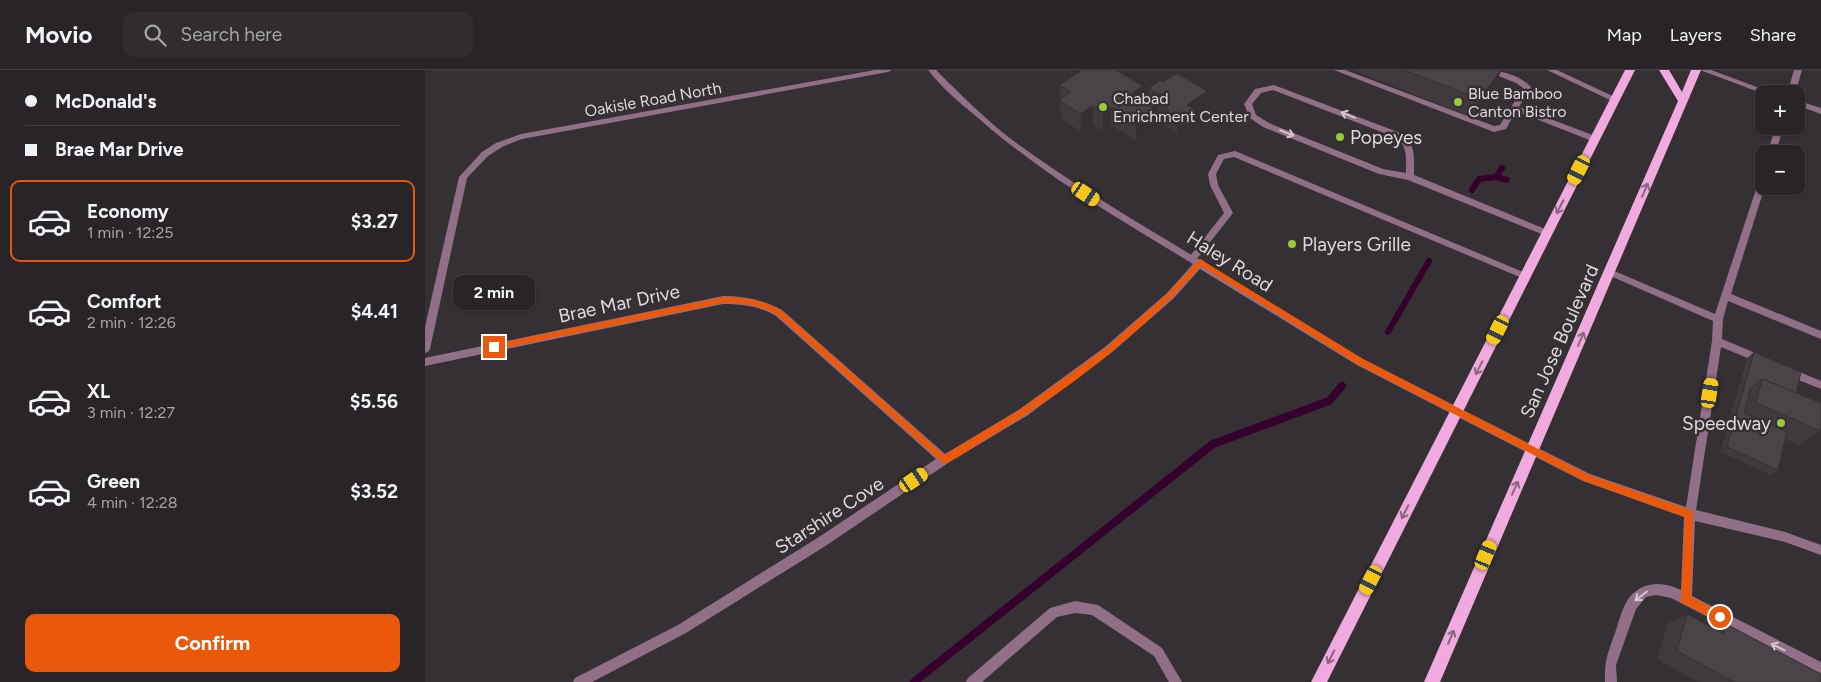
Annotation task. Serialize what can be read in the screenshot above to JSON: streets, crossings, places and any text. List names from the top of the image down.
{
  "streets": {
    "main road": ["San Jose Boulevard"],
    "street": [
      "Oakisle Road North",
      "Haley Road",
      "Brae Mar Drive",
      "Starshire Cove"
    ]
  },
  "crossings": [
    ["Haley Road", "San Jose Boulevard"],
    ["Haley Road", "Starshire Cove"],
    ["Brae Mar Drive", "Starshire Cove"]
  ],
  "places": [
    "Blue Bamboo Canton Bistro",
    "Chabad Enrichment Center",
    "Popeyes",
    "Players Grille",
    "Speedway"
  ],
  "page": {
    "header": "Movio",
    "search": "Search here",
    "nav": ["Map", "Layers", "Share"],
    "banner": ["McDonald's", "Brae Mar Drive"],
    "map_buttons": ["+", "−"],
    "list": [
      {
        "name": "Economy",
        "note": "1 min · 12:25",
        "value": "$3.27"
      },
      {
        "name": "Comfort",
        "note": "2 min · 12:26",
        "value": "$4.41"
      },
      {
        "name": "XL",
        "note": "3 min · 12:27",
        "value": "$5.56"
      },
      {
        "name": "Green",
        "note": "4 min · 12:28",
        "value": "$3.52"
      }
    ],
    "bubble": "2 min",
    "buttons": "Confirm"
  }
}
